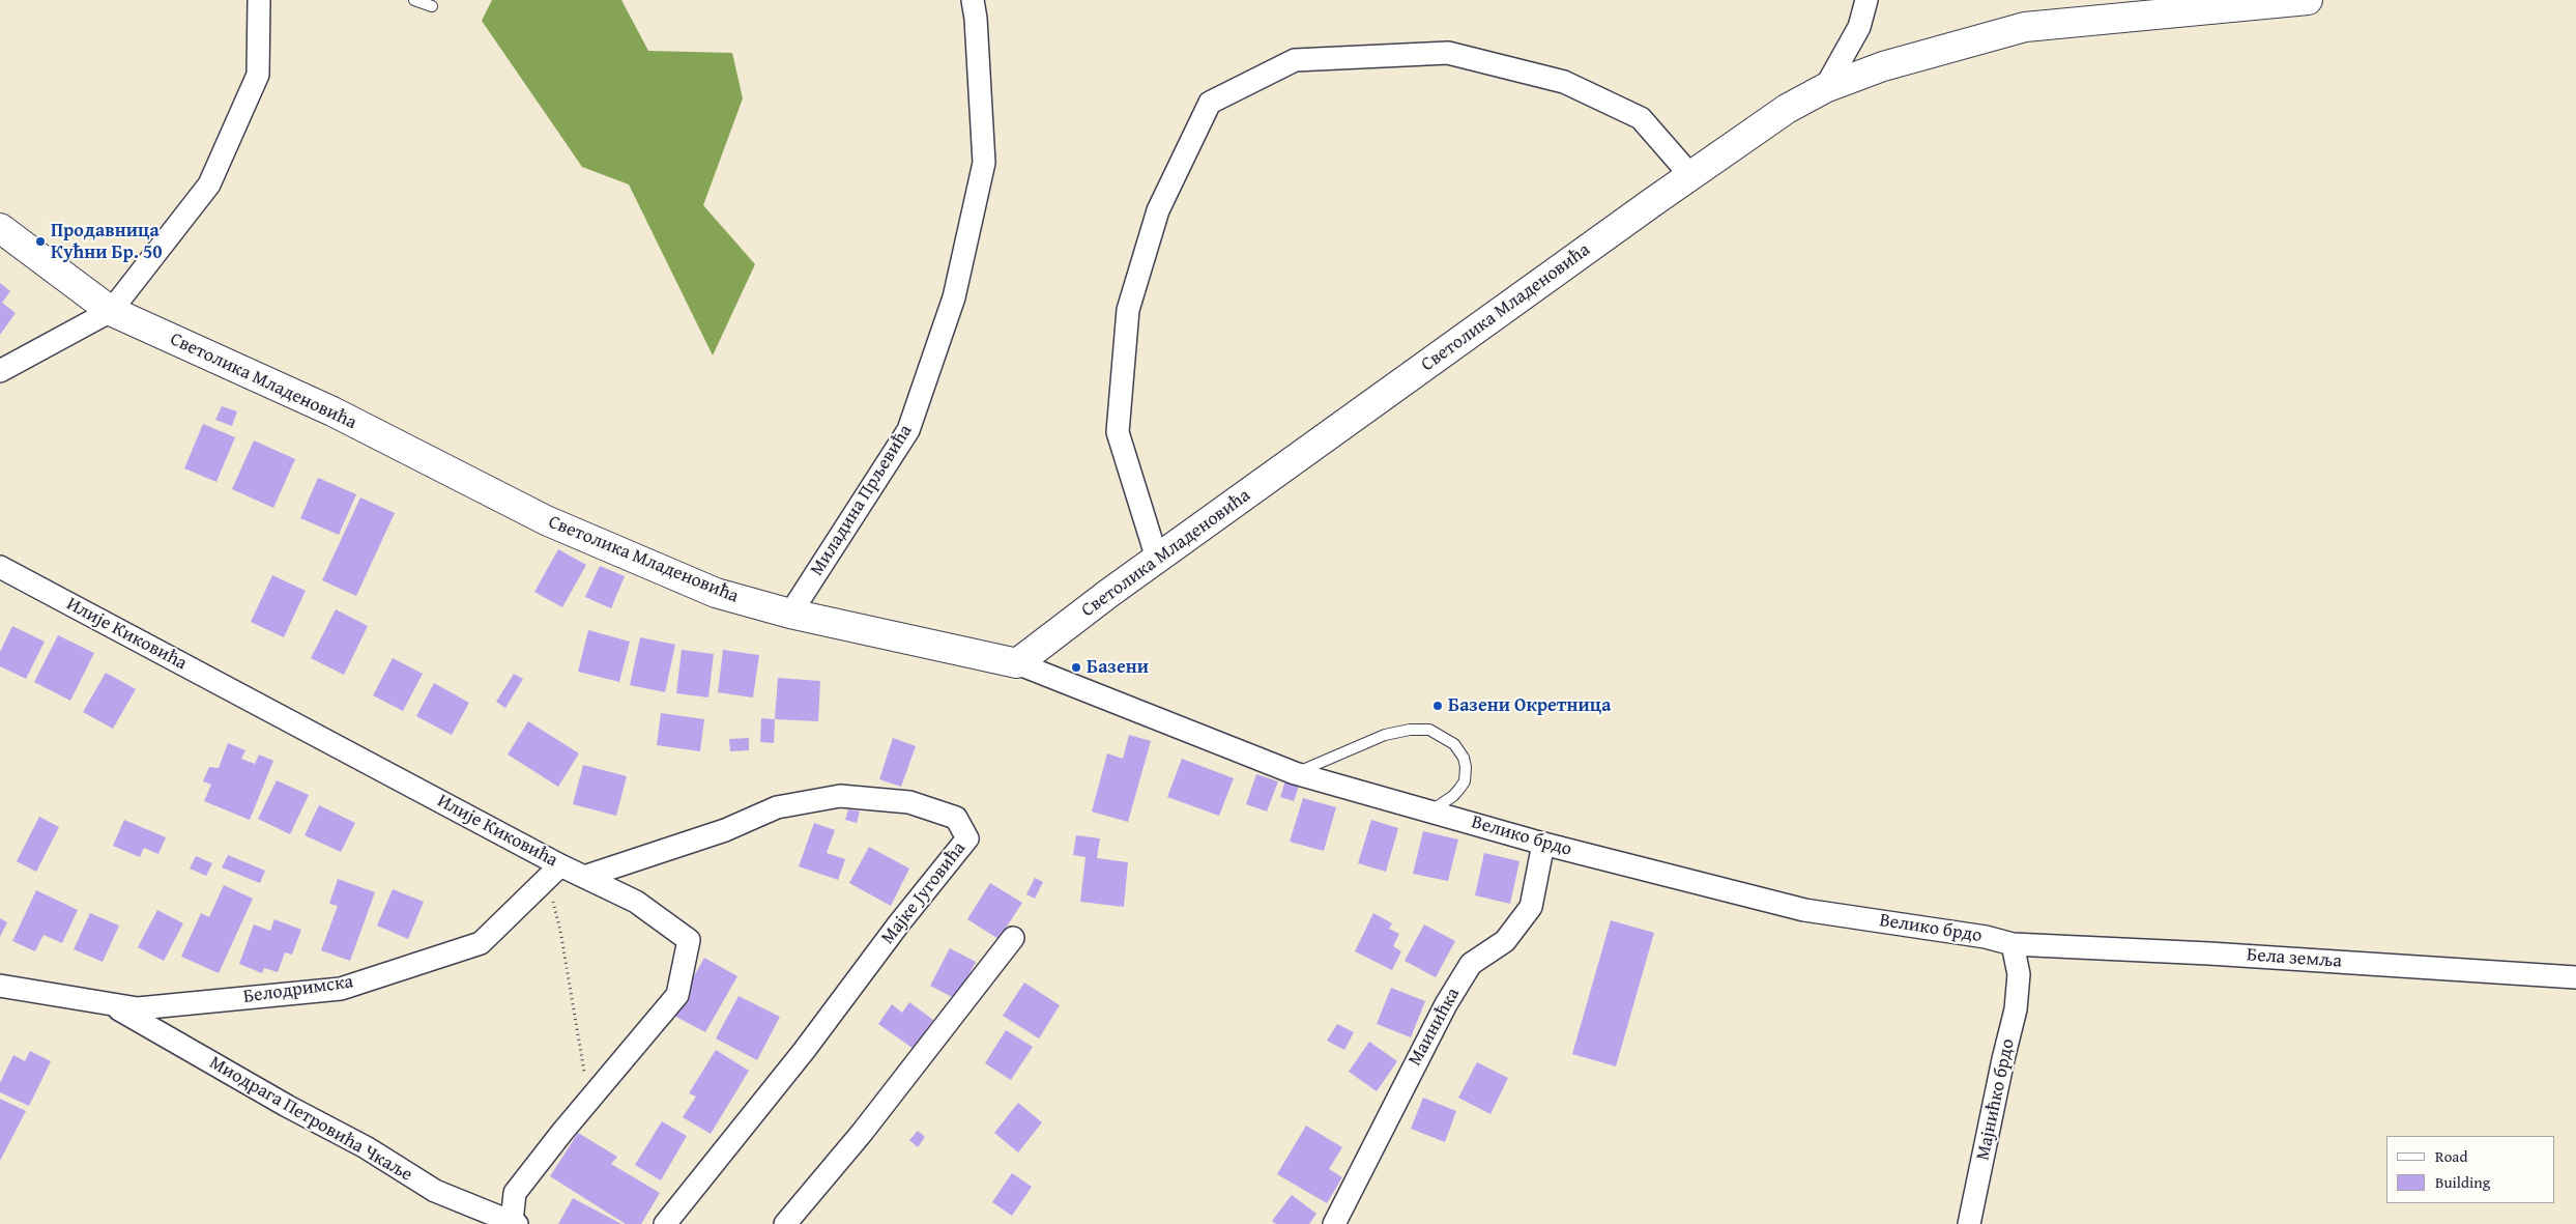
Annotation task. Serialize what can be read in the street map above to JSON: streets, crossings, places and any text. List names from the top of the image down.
{
  "streets": {
    "street": [
      "Светолика Младеновића",
      "Миладина Прљевића",
      "Илије Киковића",
      "Велико брдо",
      "Мајке Југовића",
      "Бела земља",
      "Белодримска",
      "Маинићка",
      "Мајнићко брдо",
      "Миодрага Петровића Чкаље"
    ]
  },
  "crossings": [
    ["Светолика Младеновића", "Миладина Прљевића"],
    ["Светолика Младеновића", "Велико брдо"],
    ["Илије Киковића", "Мајке Југовића"],
    ["Илије Киковића", "Белодримска"],
    ["Илије Киковића", "Миодрага Петровића Чкаље"],
    ["Велико брдо", "Бела земља"],
    ["Велико брдо", "Маинићка"],
    ["Велико брдо", "Мајнићко брдо"],
    ["Бела земља", "Мајнићко брдо"],
    ["Белодримска", "Миодрага Петровића Чкаље"]
  ],
  "places": ["Продавница Кућни Бр. 50", "Базени", "Базени Окретница"],
  "legend": ["Road", "Building"]
}
